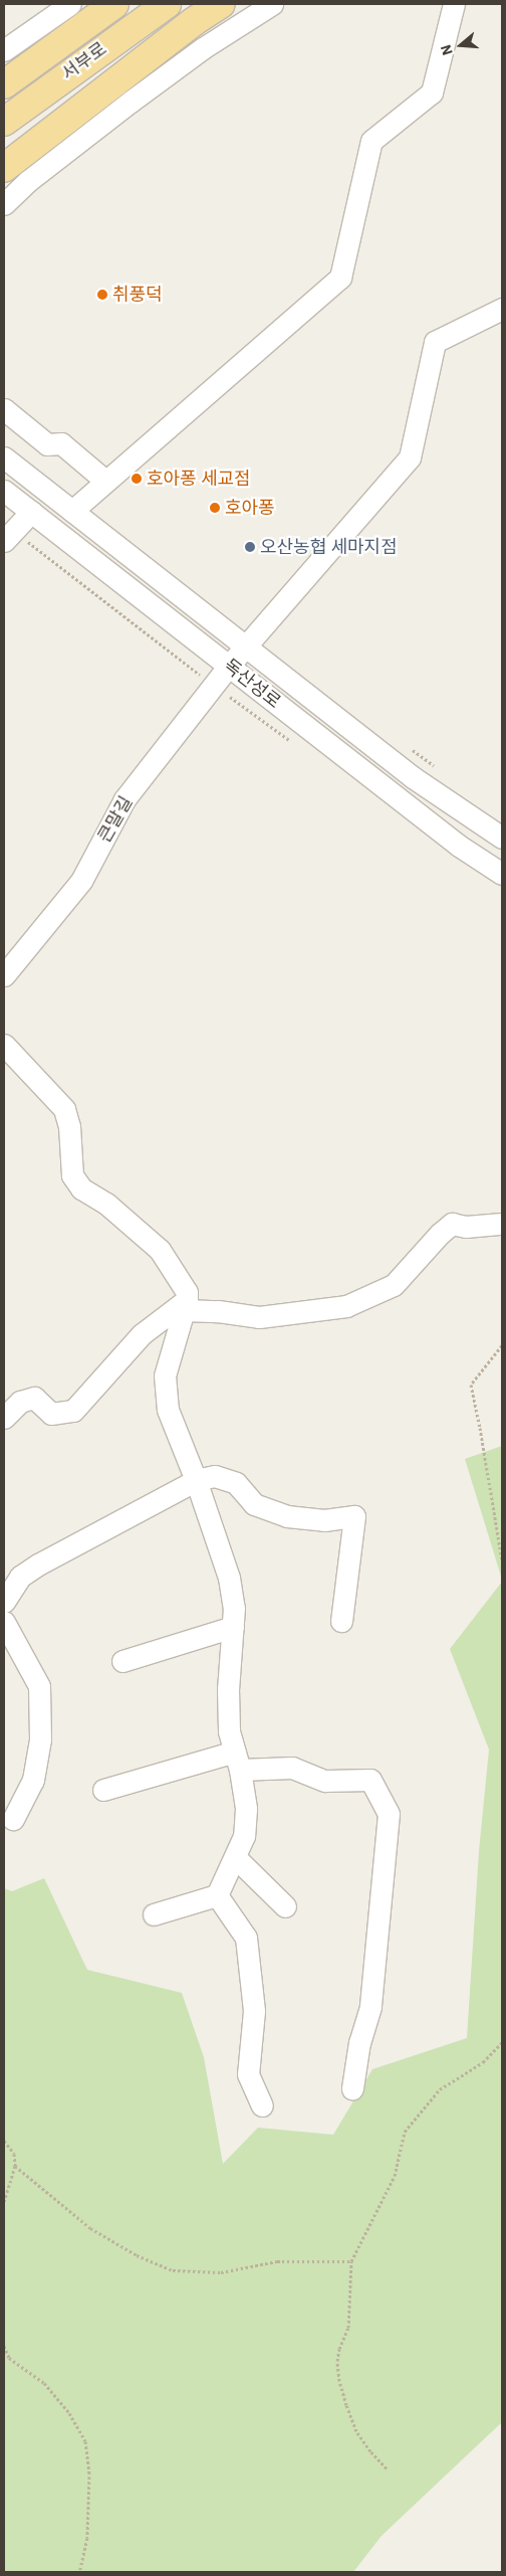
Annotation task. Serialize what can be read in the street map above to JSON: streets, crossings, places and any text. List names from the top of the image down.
{
  "streets": {
    "main road": ["서부로"],
    "street": ["독산성로", "큰말길"]
  },
  "crossings": [
    ["독산성로", "큰말길"]
  ],
  "places": [
    "취풍덕",
    "호아퐁 세교점",
    "호아퐁",
    "오산농협 세마지점"
  ],
  "north": "left"
}
